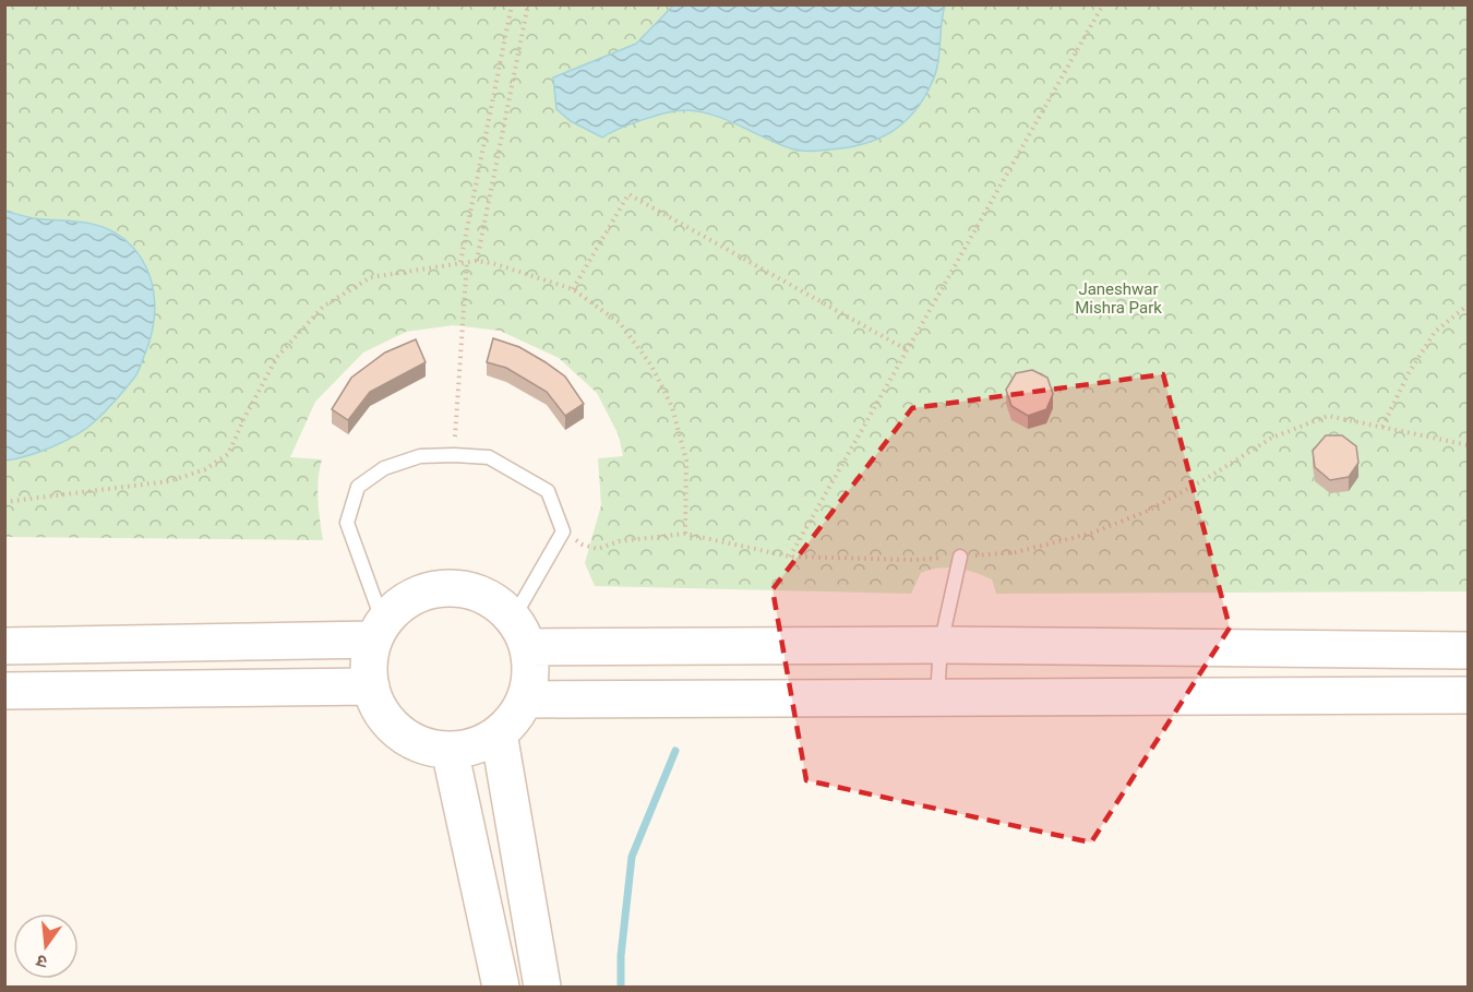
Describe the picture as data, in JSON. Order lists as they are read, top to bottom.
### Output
{
  "parks": ["Janeshwar Mishra Park"],
  "north": "bottom"
}
